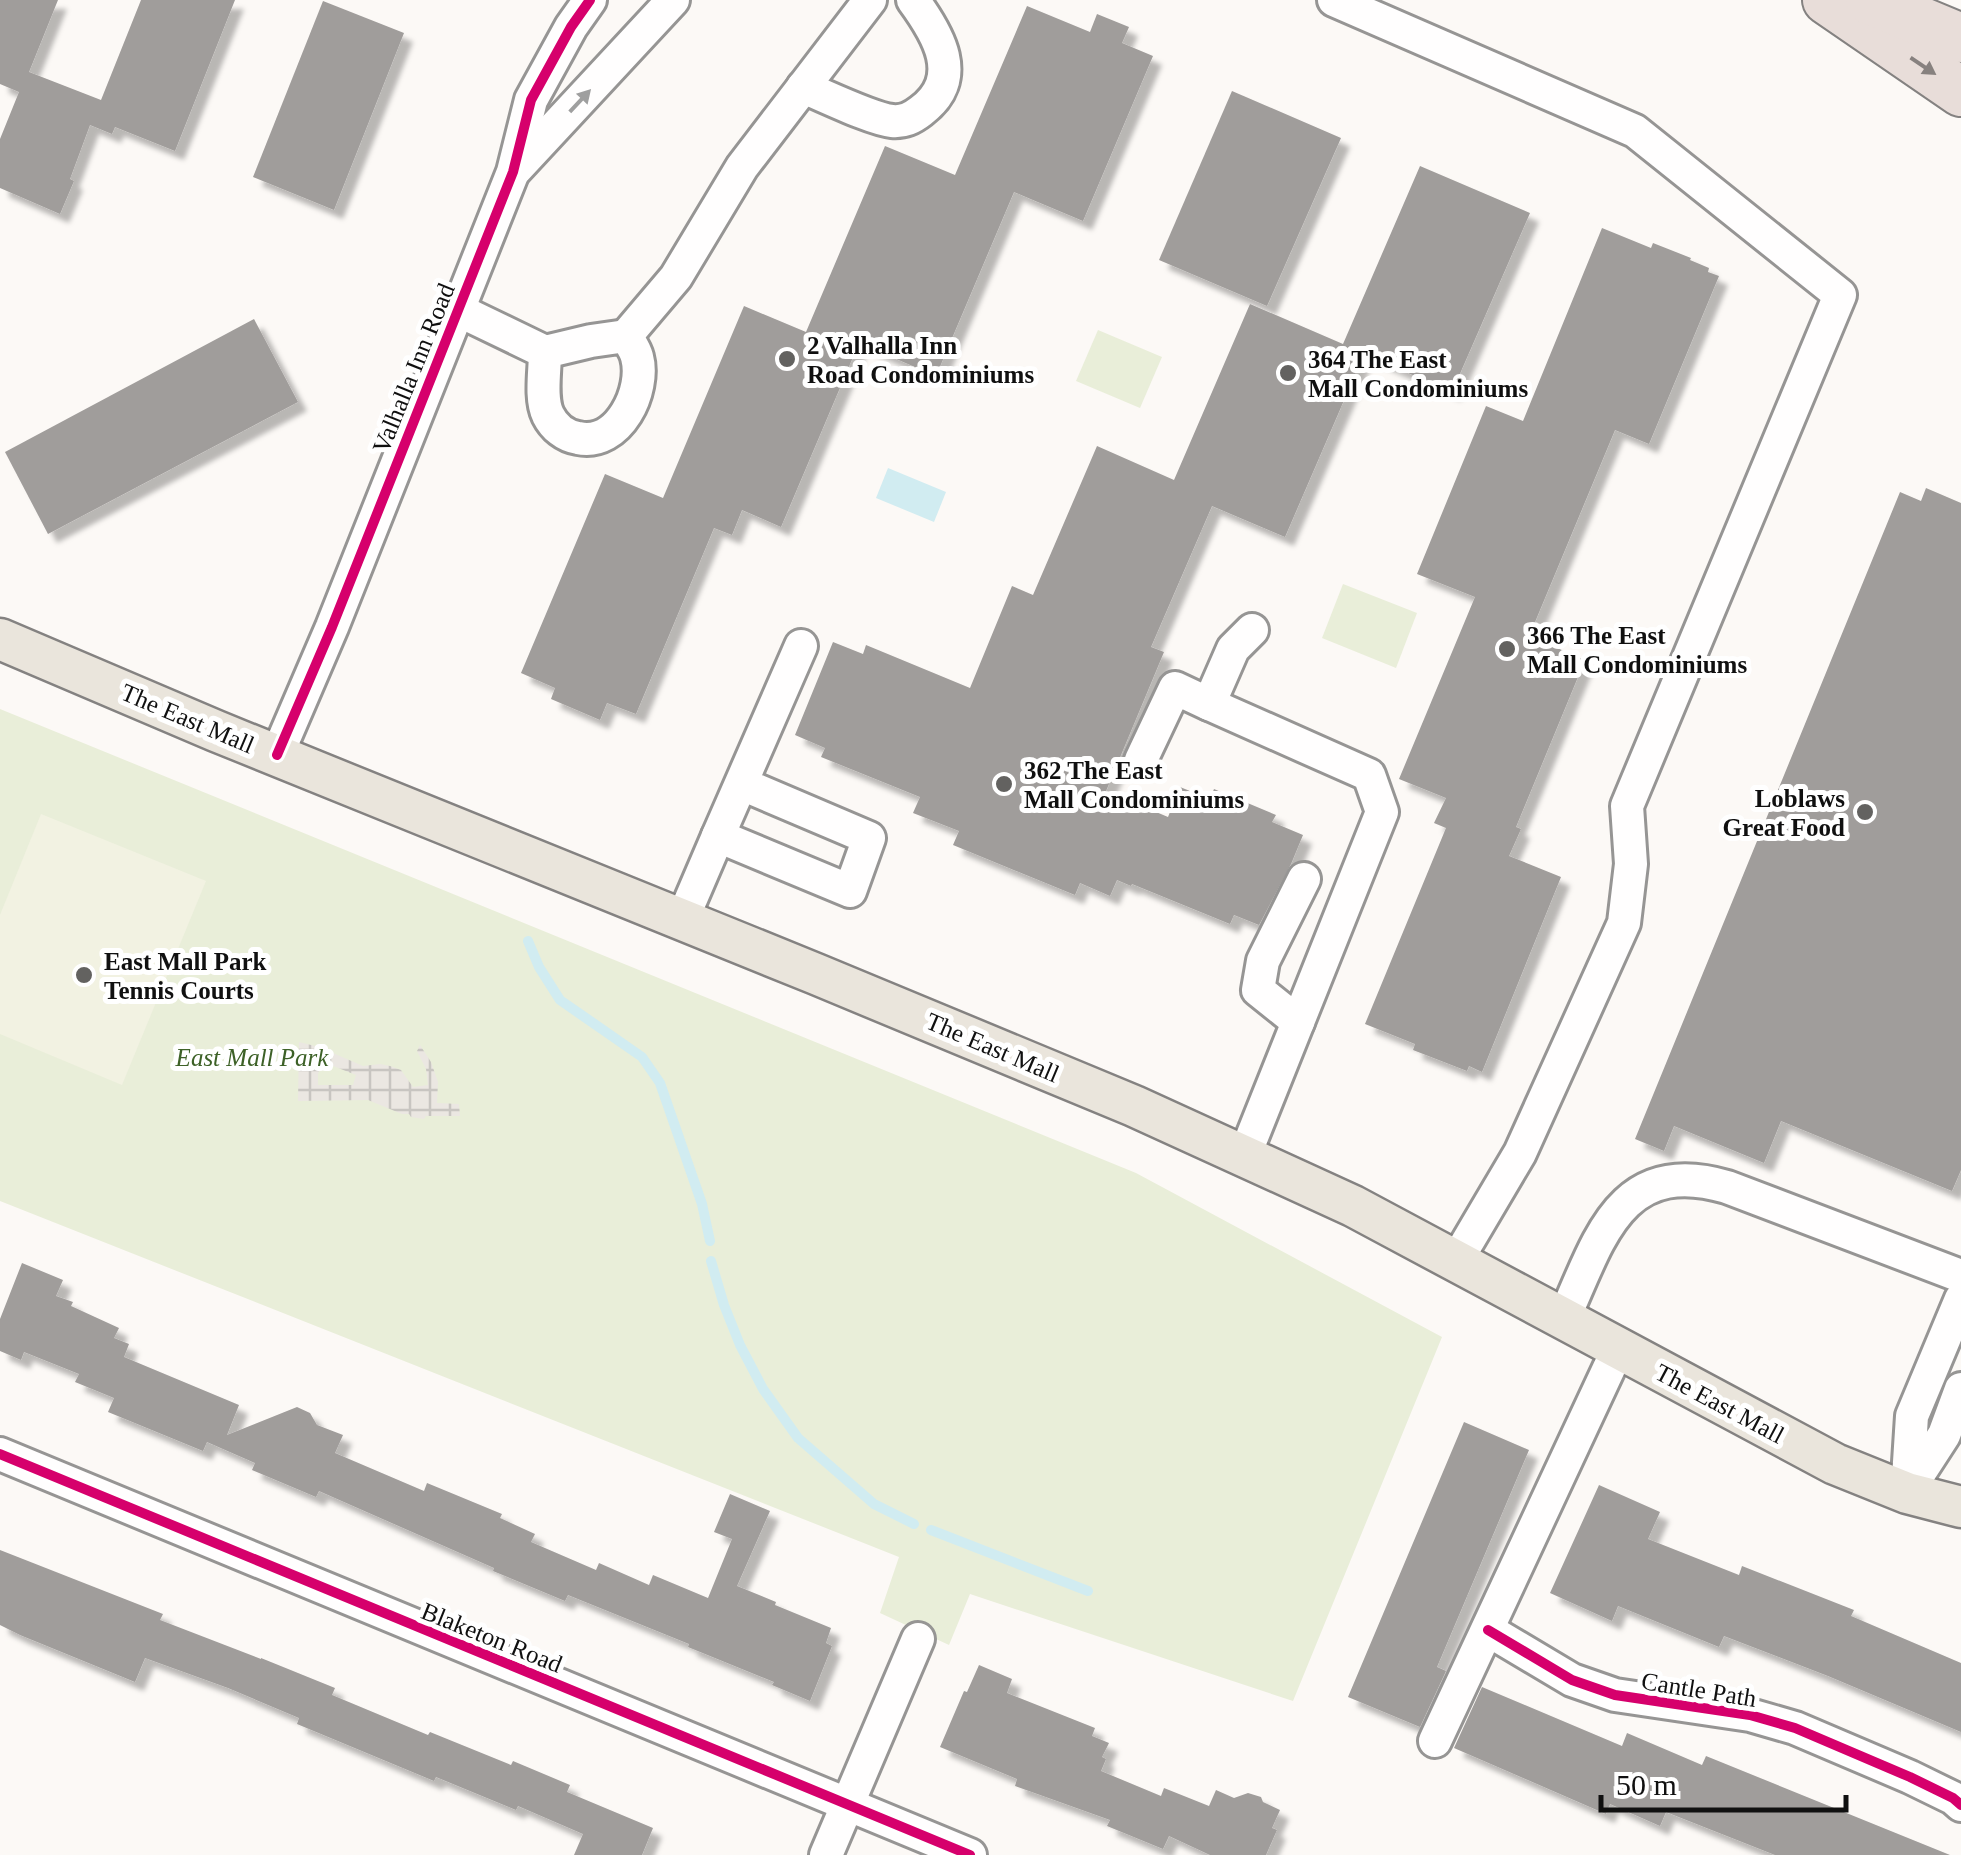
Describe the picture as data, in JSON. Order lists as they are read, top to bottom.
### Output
{
  "streets": {
    "main road": ["The East Mall"],
    "street": ["Valhalla Inn Road", "Blaketon Road", "Cantle Path"]
  },
  "crossings": [
    ["Valhalla Inn Road", "The East Mall"]
  ],
  "parks": ["East Mall Park"],
  "places": [
    "2 Valhalla Inn Road Condominiums",
    "364 The East Mall Condominiums",
    "366 The East Mall Condominiums",
    "362 The East Mall Condominiums",
    "Loblaws Great Food",
    "East Mall Park Tennis Courts"
  ],
  "scale_bar": "50 m"
}
